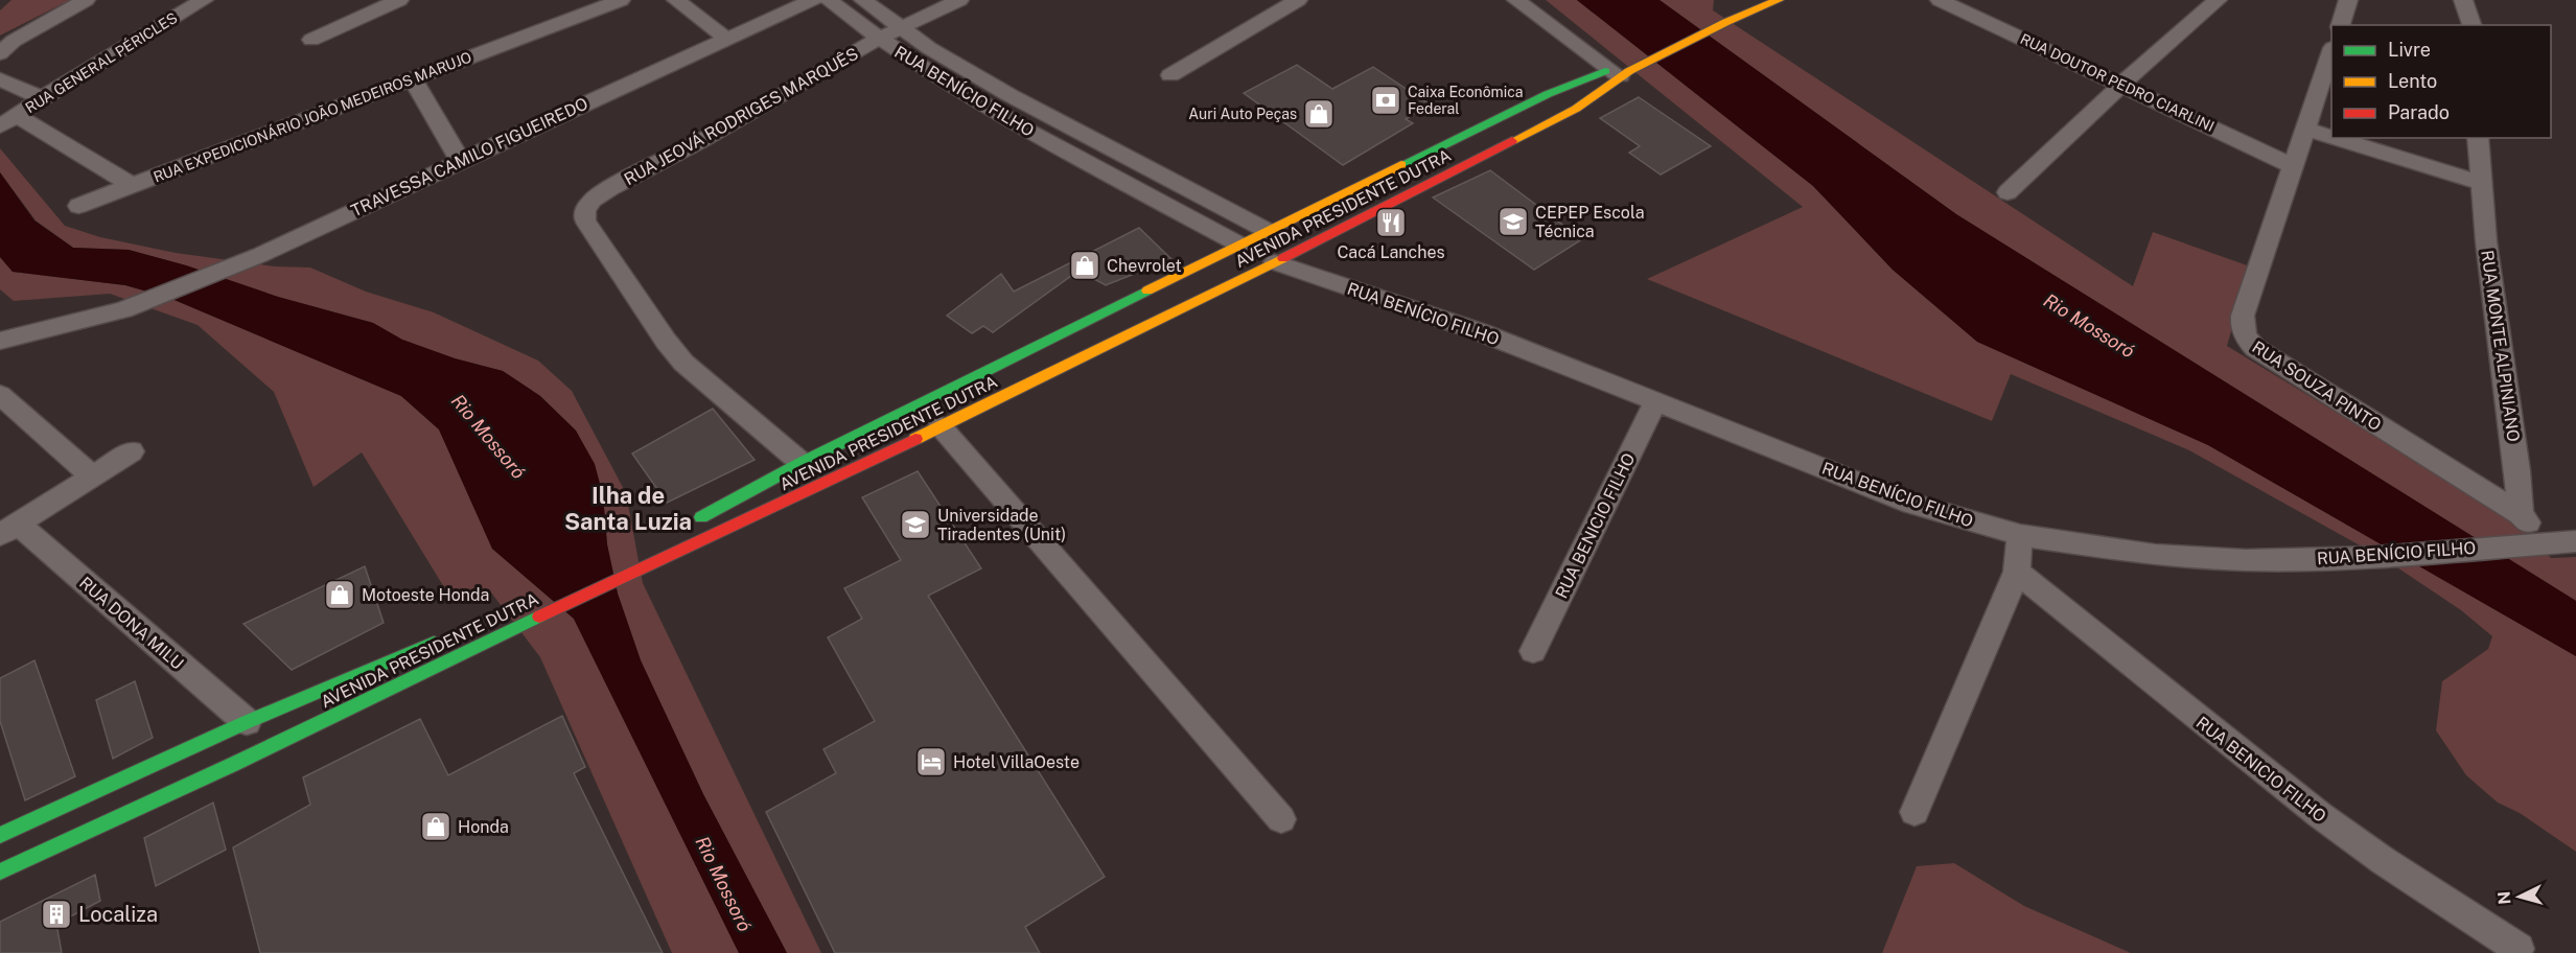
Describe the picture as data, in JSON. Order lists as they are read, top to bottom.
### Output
{
  "streets": {
    "main road": ["AVENIDA PRESIDENTE DUTRA"],
    "street": [
      "RUA GENERAL PÉRICLES",
      "RUA DOUTOR PEDRO CIARLINI",
      "RUA BENÍCIO FILHO",
      "RUA JEOVÁ RODRIGES MARQUÊS",
      "RUA EXPEDICIONÁRIO JOÃO MEDEIROS MARUJO",
      "TRAVESSA CAMILO FIGUEIREDO",
      "RUA MONTE ALPINIANO",
      "RUA SOUZA PINTO",
      "RUA BENICIO FILHO",
      "RUA DONA MILU"
    ]
  },
  "crossings": [
    ["RUA GENERAL PÉRICLES", "RUA EXPEDICIONÁRIO JOÃO MEDEIROS MARUJO"],
    ["RUA DOUTOR PEDRO CIARLINI", "RUA SOUZA PINTO"],
    ["RUA BENÍCIO FILHO", "RUA JEOVÁ RODRIGES MARQUÊS"],
    ["RUA BENÍCIO FILHO", "AVENIDA PRESIDENTE DUTRA"],
    ["RUA BENÍCIO FILHO", "RUA BENICIO FILHO"],
    ["RUA JEOVÁ RODRIGES MARQUÊS", "AVENIDA PRESIDENTE DUTRA"],
    ["AVENIDA PRESIDENTE DUTRA", "RUA DONA MILU"],
    ["RUA MONTE ALPINIANO", "RUA SOUZA PINTO"]
  ],
  "districts": ["Ilha de Santa Luzia"],
  "water": ["Rio Mossoró"],
  "places": {
    "bank": ["Caixa Econômica Federal"],
    "shop": [
      "Auri Auto Peças",
      "Chevrolet",
      "Motoeste Honda",
      "Honda"
    ],
    "school or university": ["CEPEP Escola Técnica", "Universidade Tiradentes (Unit)"],
    "restaurant": ["Cacá Lanches"],
    "hotel": ["Hotel VillaOeste"],
    "building": ["Localiza"]
  },
  "legend": ["Livre", "Lento", "Parado"],
  "north": "left"
}
